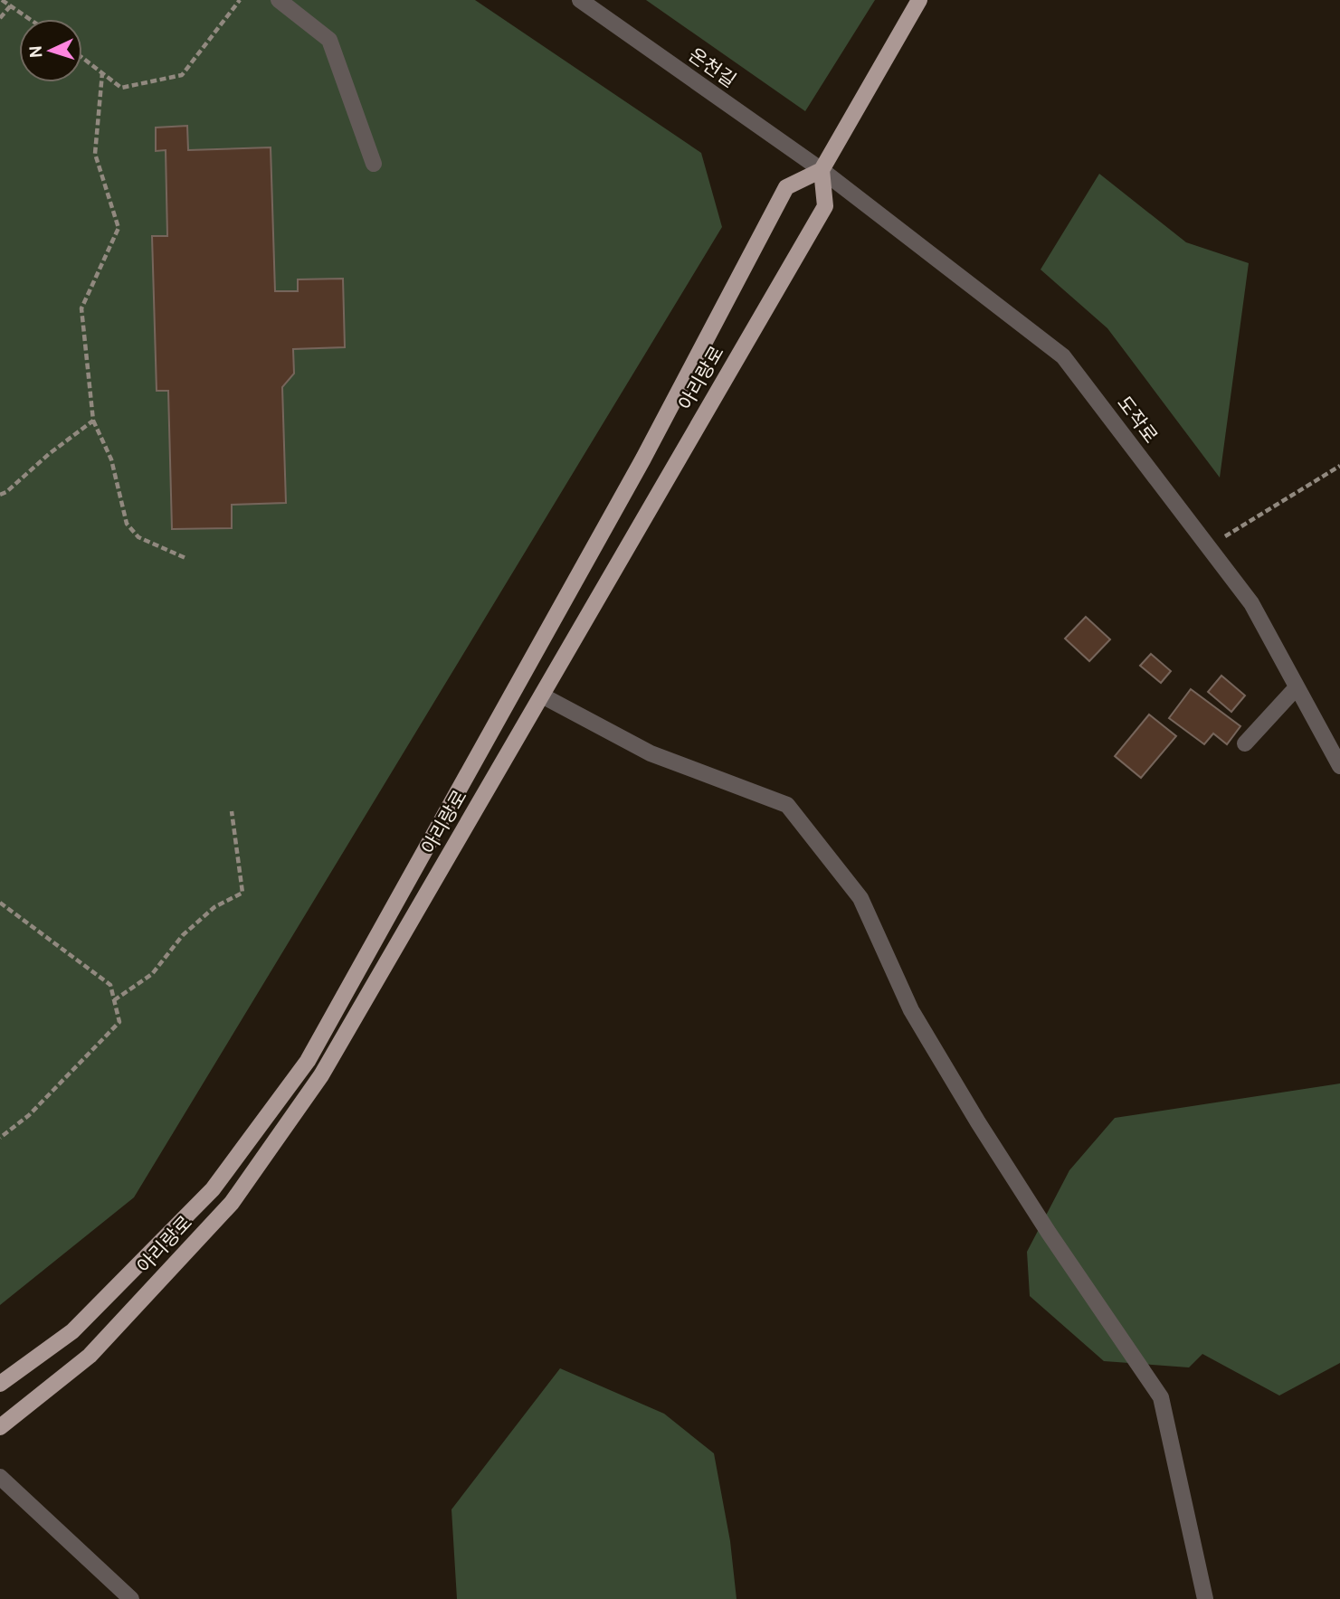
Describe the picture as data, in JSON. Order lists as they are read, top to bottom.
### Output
{
  "streets": {
    "main road": ["아리랑로"],
    "street": ["온천길", "도작로"]
  },
  "crossings": [
    ["온천길", "아리랑로"],
    ["온천길", "도작로"],
    ["아리랑로", "도작로"]
  ],
  "north": "left"
}
